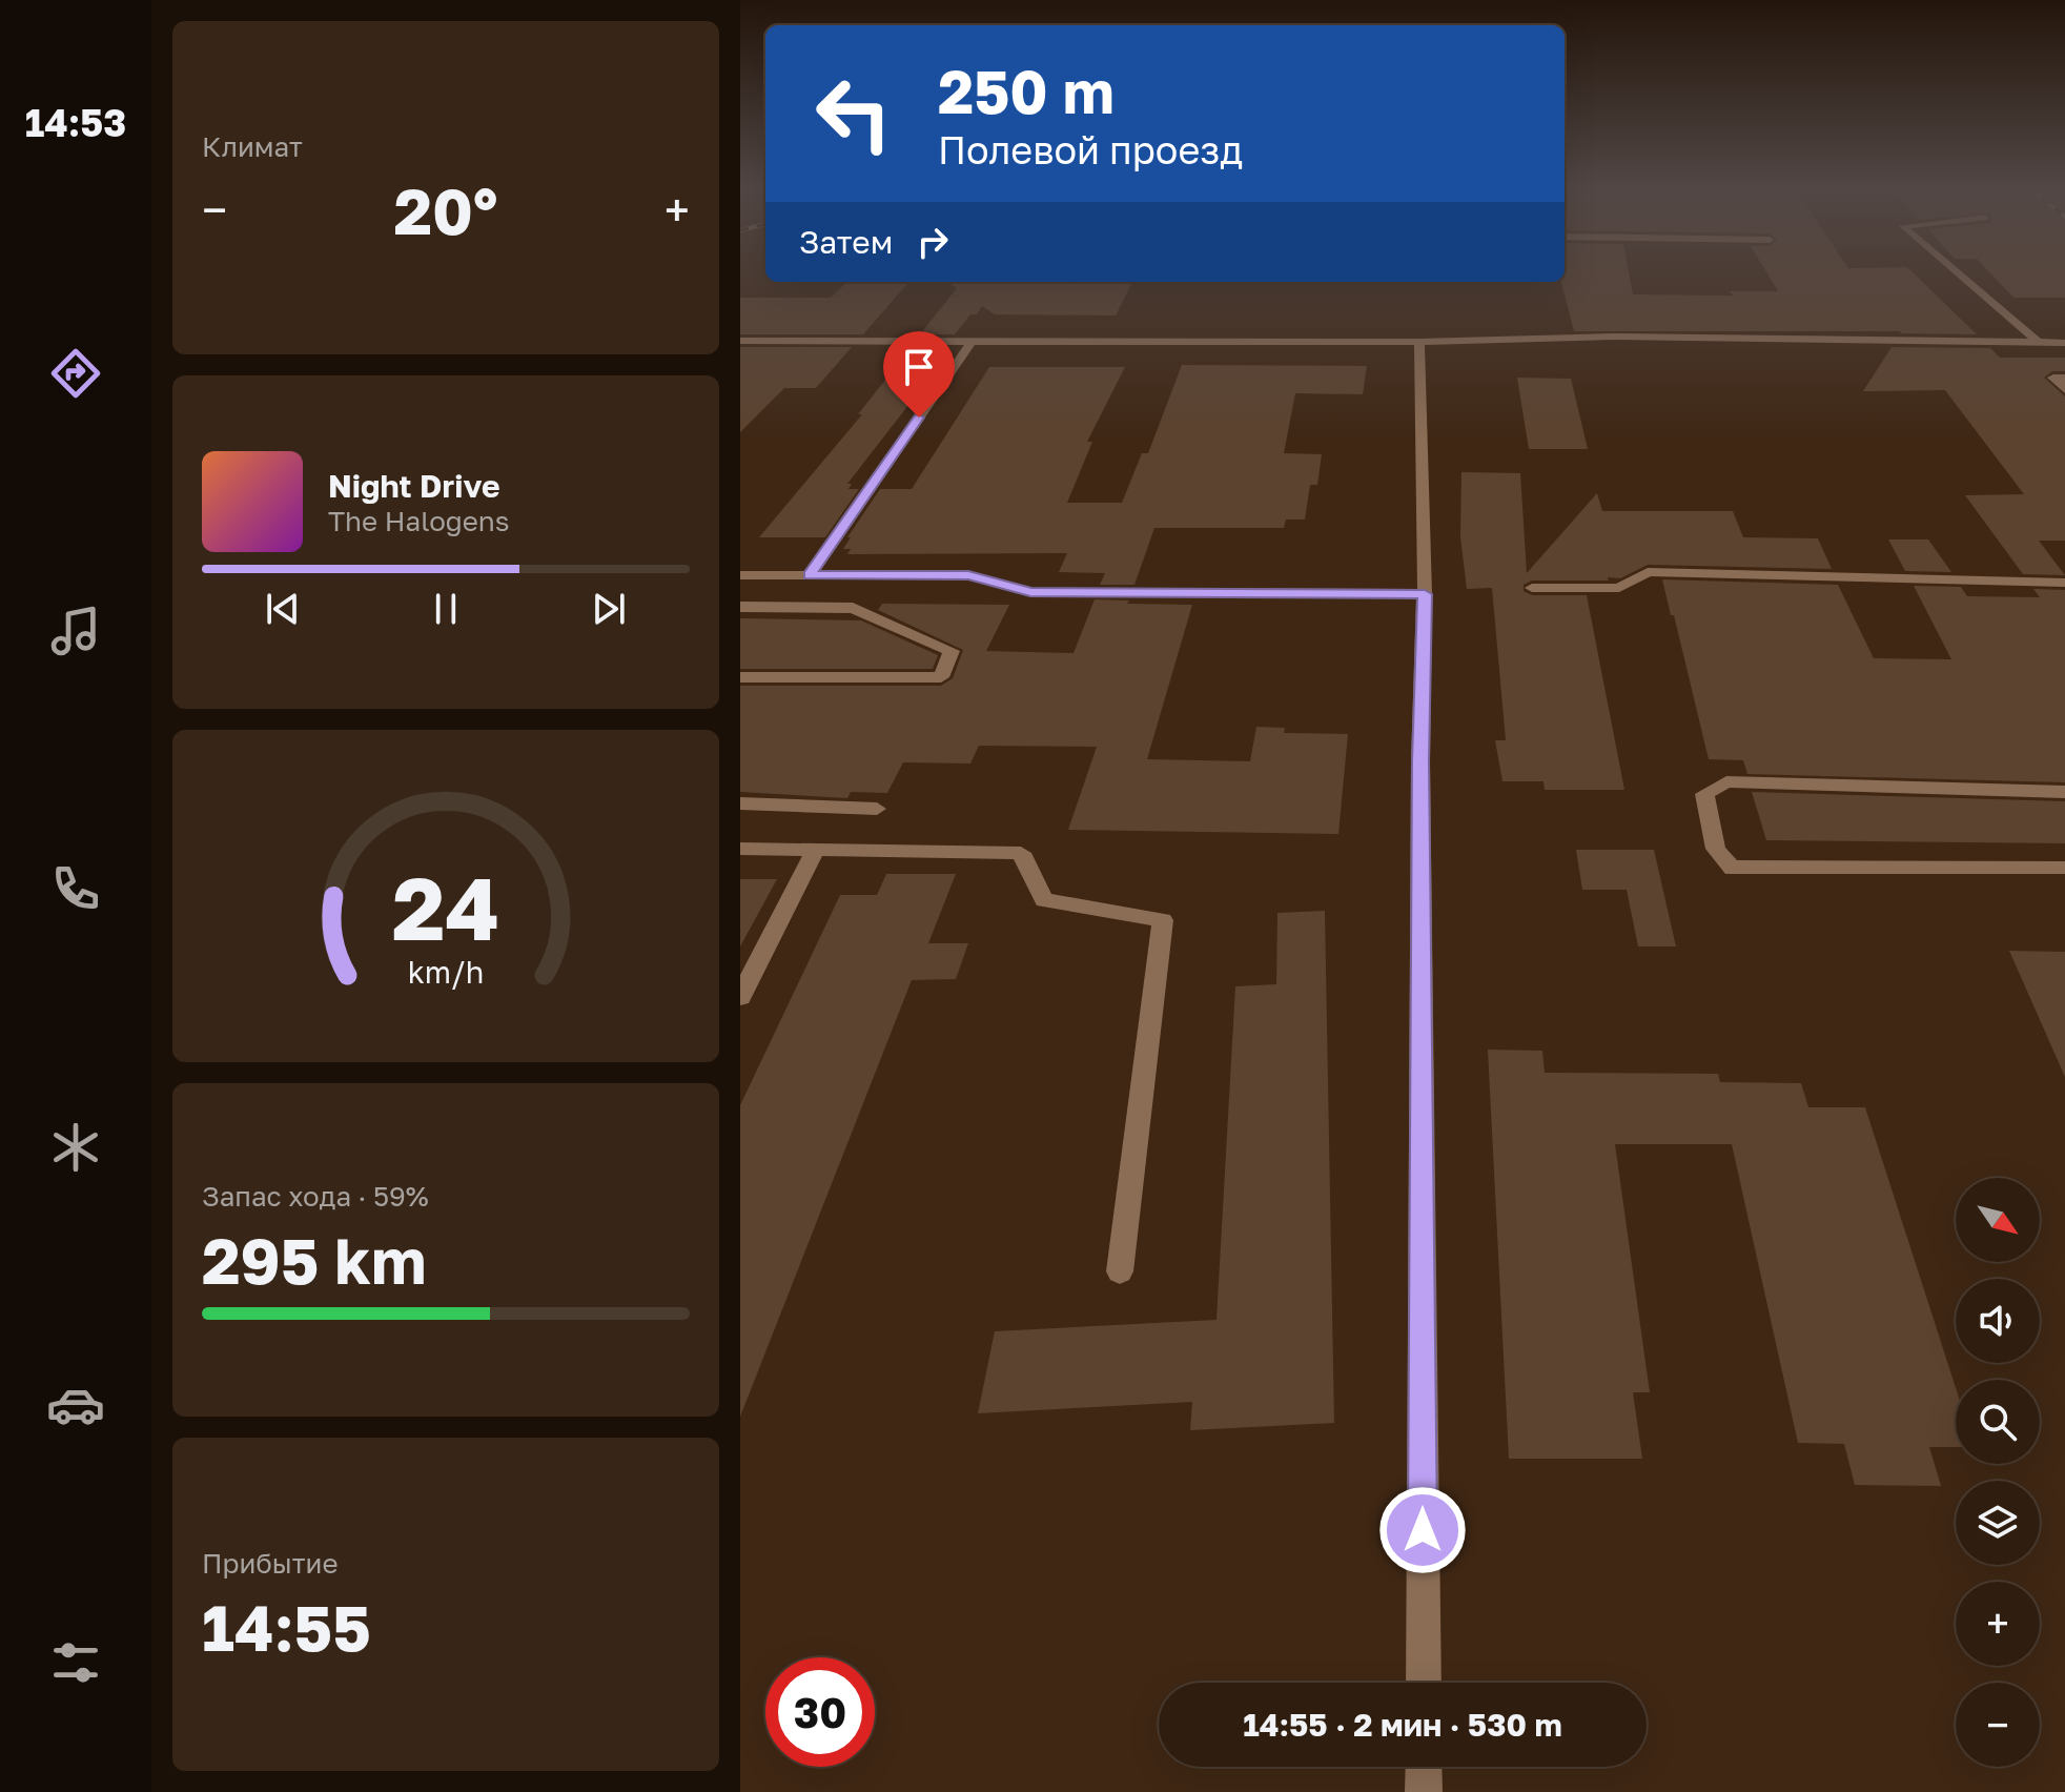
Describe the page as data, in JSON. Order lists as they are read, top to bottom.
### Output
{
  "north": "bottom right",
  "page": {
    "tabs": "14:53",
    "tile": [
      "Климат",
      ["Запас хода · 59%", "295 km"],
      ["Прибытие", "14:55"]
    ],
    "turn": ["250 m", "Полевой проезд"],
    "heat": ["−", "20°", "+"],
    "then": "Затем",
    "song": ["Night Drive", "The Halogens"],
    "map_buttons": ["+", "−"],
    "limit": "30",
    "trip": "14:55 · 2 мин · 530 m",
    "gauge": ["24", "km/h"]
  }
}
